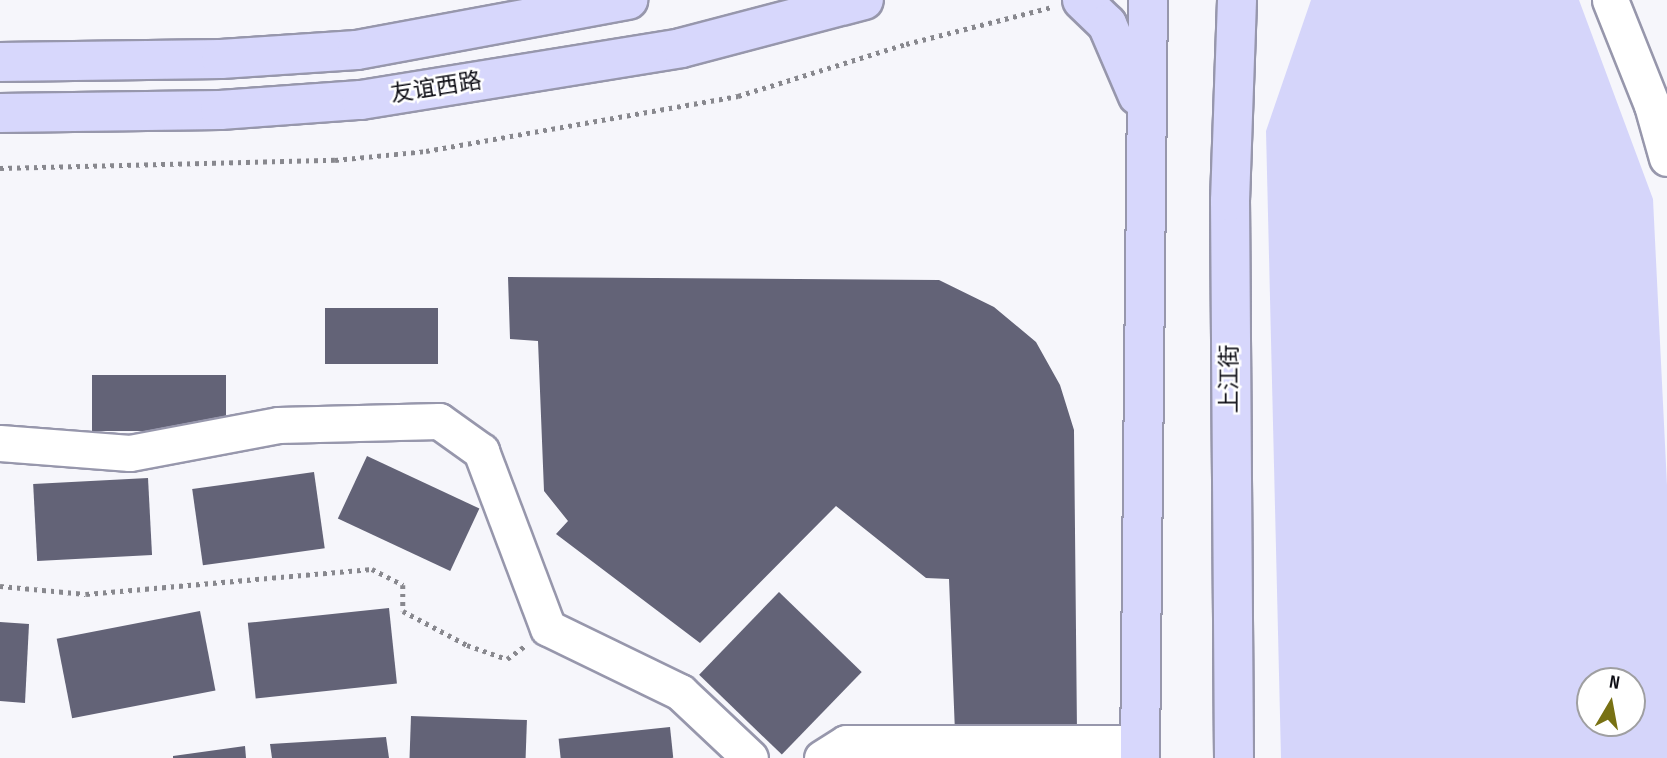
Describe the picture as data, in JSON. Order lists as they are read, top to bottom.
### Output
{
  "streets": {
    "main road": ["友谊西路", "上江街"]
  },
  "north": "top"
}
